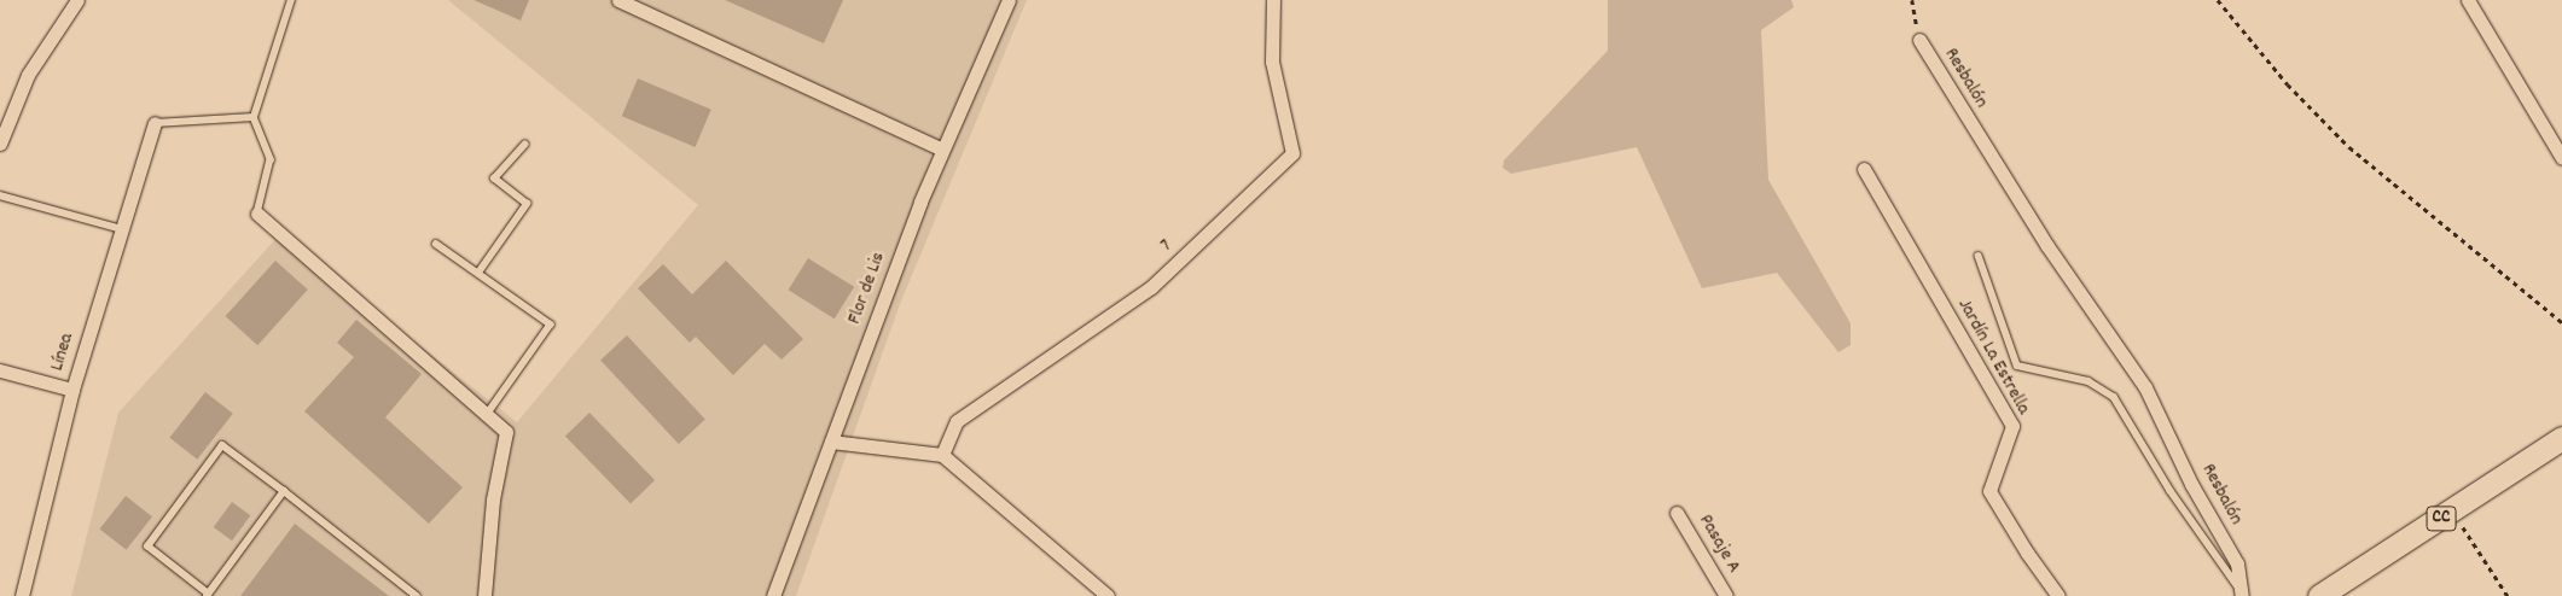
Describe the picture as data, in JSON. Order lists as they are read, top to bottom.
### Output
{
  "streets": {
    "main road": ["CC"],
    "street": [
      "Resbalón",
      "7",
      "Flor de Lis",
      "Línea",
      "Jardín La Estrella",
      "Pasaje A"
    ]
  }
}
